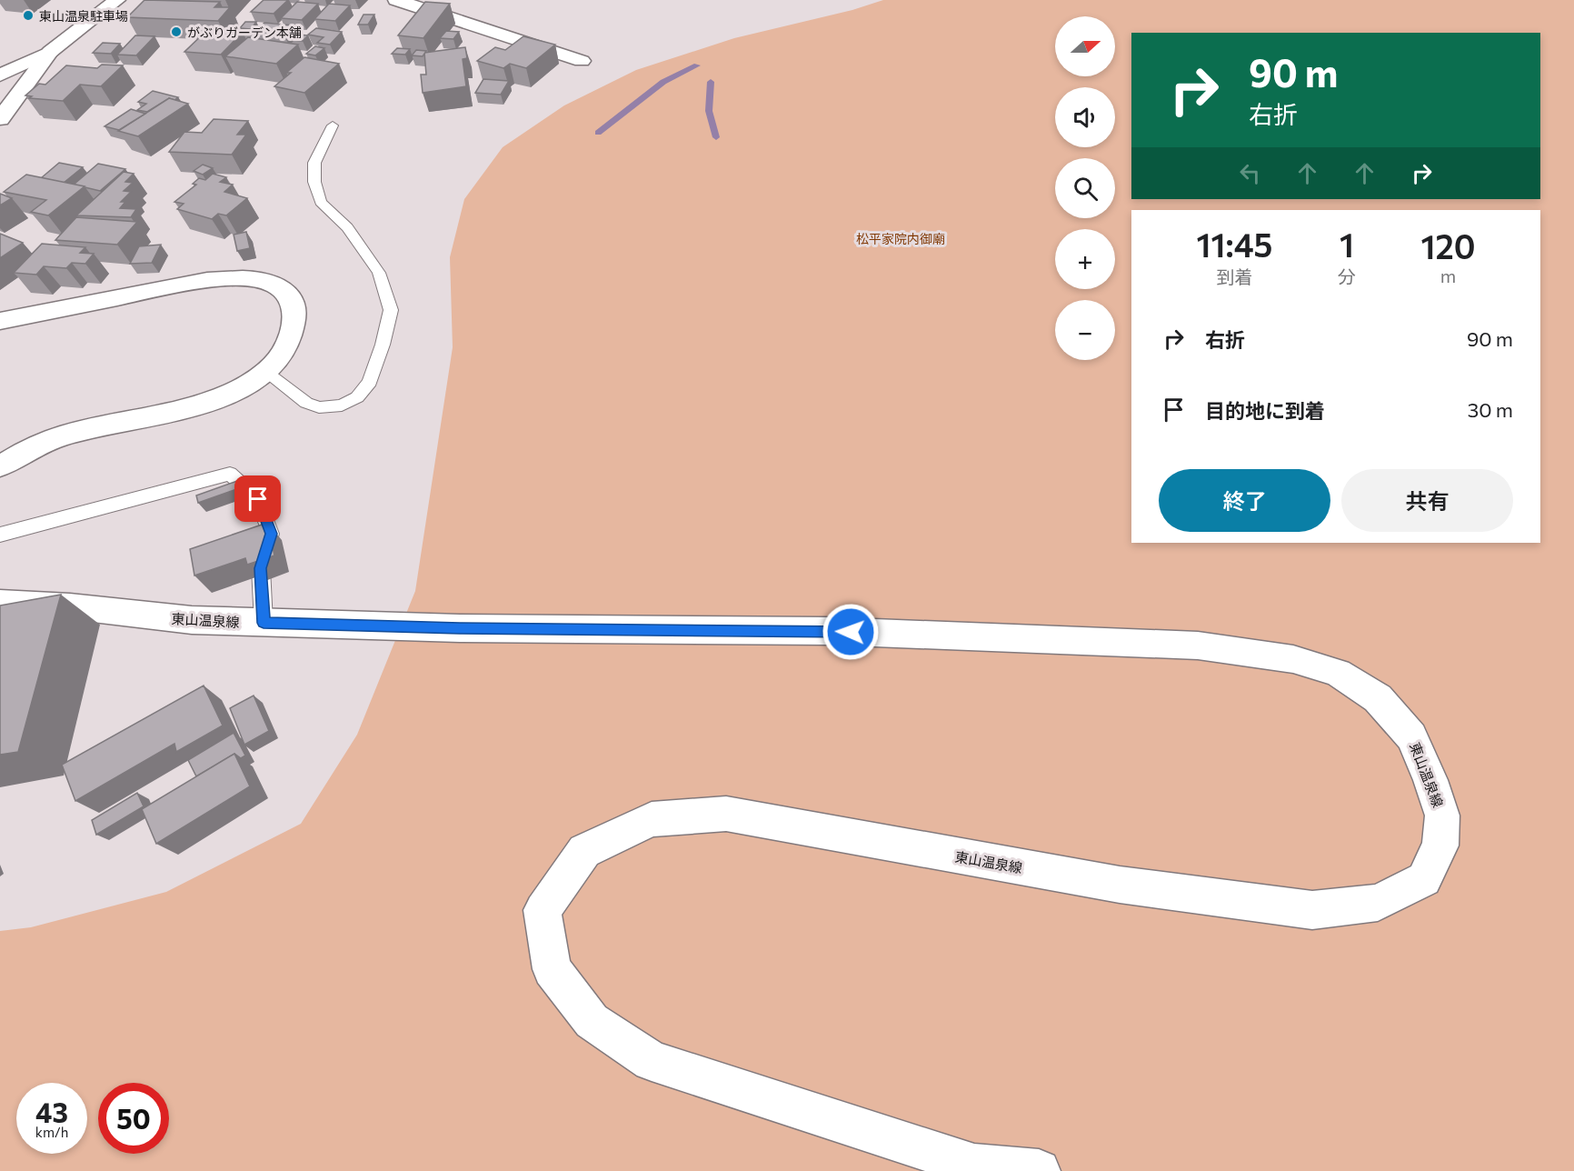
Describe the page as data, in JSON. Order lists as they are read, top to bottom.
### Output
{
  "streets": {
    "main road": ["東山温泉線"]
  },
  "parks": ["松平家院内御廟"],
  "places": ["東山温泉駐車場", "がぶりガーデン本舗"],
  "north": "right",
  "page": {
    "map_buttons": ["+", "−"],
    "turn": ["90 m", "右折"],
    "eta": [
      "11:45",
      "到着",
      "1",
      "分",
      "120",
      "m"
    ],
    "list": [
      {
        "name": "右折",
        "value": "90 m"
      },
      {
        "name": "目的地に到着",
        "value": "30 m"
      }
    ],
    "buttons": ["終了", "共有"],
    "speed": "43 km/h",
    "limit": "50"
  }
}
